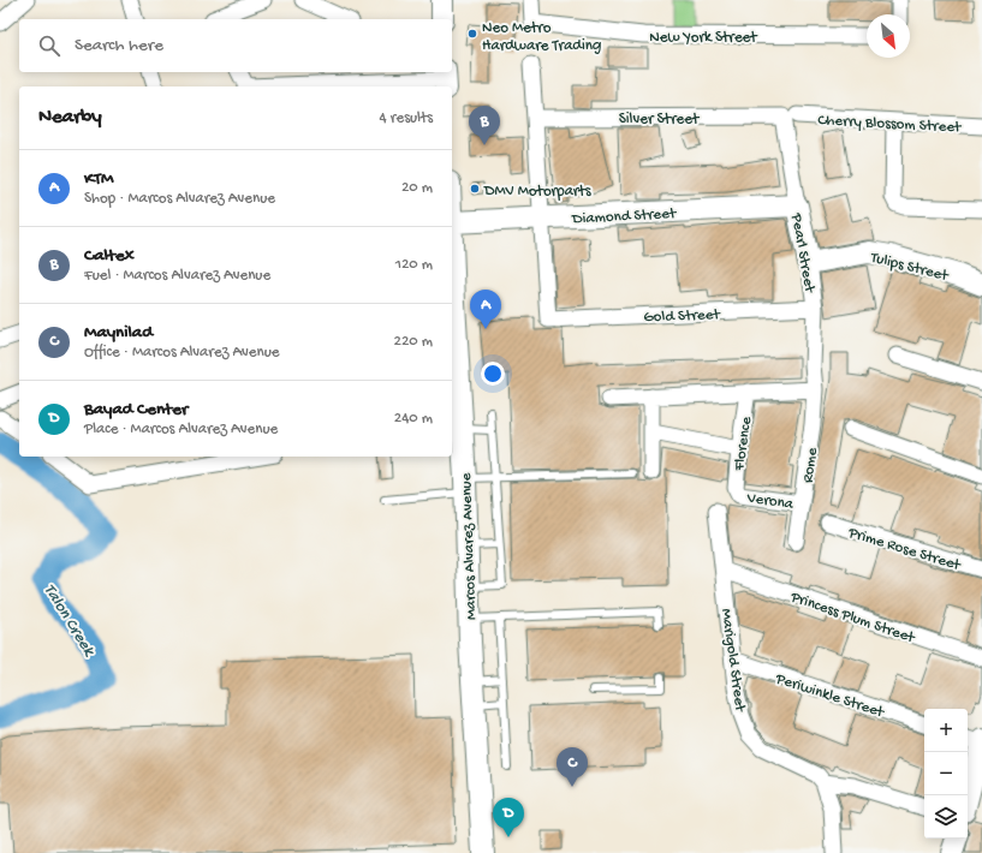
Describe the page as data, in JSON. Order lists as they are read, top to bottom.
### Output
{
  "streets": {
    "main road": [
      "Diamond Street",
      "Pearl Street",
      "Tulips Street",
      "Marcos Alvarez Avenue"
    ],
    "street": [
      "New York Street",
      "Silver Street",
      "Cherry Blossom Street",
      "Gold Street",
      "Florence",
      "Rome",
      "Verona",
      "Prime Rose Street",
      "Princess Plum Street",
      "Marigold Street",
      "Periwinkle Street"
    ]
  },
  "crossings": [
    ["Silver Street", "Cherry Blossom Street"],
    ["Silver Street", "Pearl Street"],
    ["Cherry Blossom Street", "Pearl Street"],
    ["Diamond Street", "Pearl Street"],
    ["Diamond Street", "Gold Street"],
    ["Pearl Street", "Tulips Street"],
    ["Pearl Street", "Gold Street"],
    ["Pearl Street", "Rome"],
    ["Florence", "Verona"],
    ["Rome", "Verona"],
    ["Princess Plum Street", "Marigold Street"],
    ["Marigold Street", "Periwinkle Street"]
  ],
  "water": ["Talon Creek"],
  "places": ["Neo Metro Hardware Trading", "DMV Motorparts"],
  "north": "bottom right",
  "page": {
    "search": "Search here",
    "heading": ["Nearby", "4 results"],
    "pins": [
      "B",
      "A",
      "C",
      "D"
    ],
    "list": [
      {
        "mark": "A",
        "name": "KTM",
        "note": "Shop · Marcos Alvarez Avenue",
        "value": "20 m"
      },
      {
        "mark": "B",
        "name": "Caltex",
        "note": "Fuel · Marcos Alvarez Avenue",
        "value": "120 m"
      },
      {
        "mark": "C",
        "name": "Maynilad",
        "note": "Office · Marcos Alvarez Avenue",
        "value": "220 m"
      },
      {
        "mark": "D",
        "name": "Bayad Center",
        "note": "Place · Marcos Alvarez Avenue",
        "value": "240 m"
      }
    ],
    "map_buttons": ["+", "−"]
  }
}
